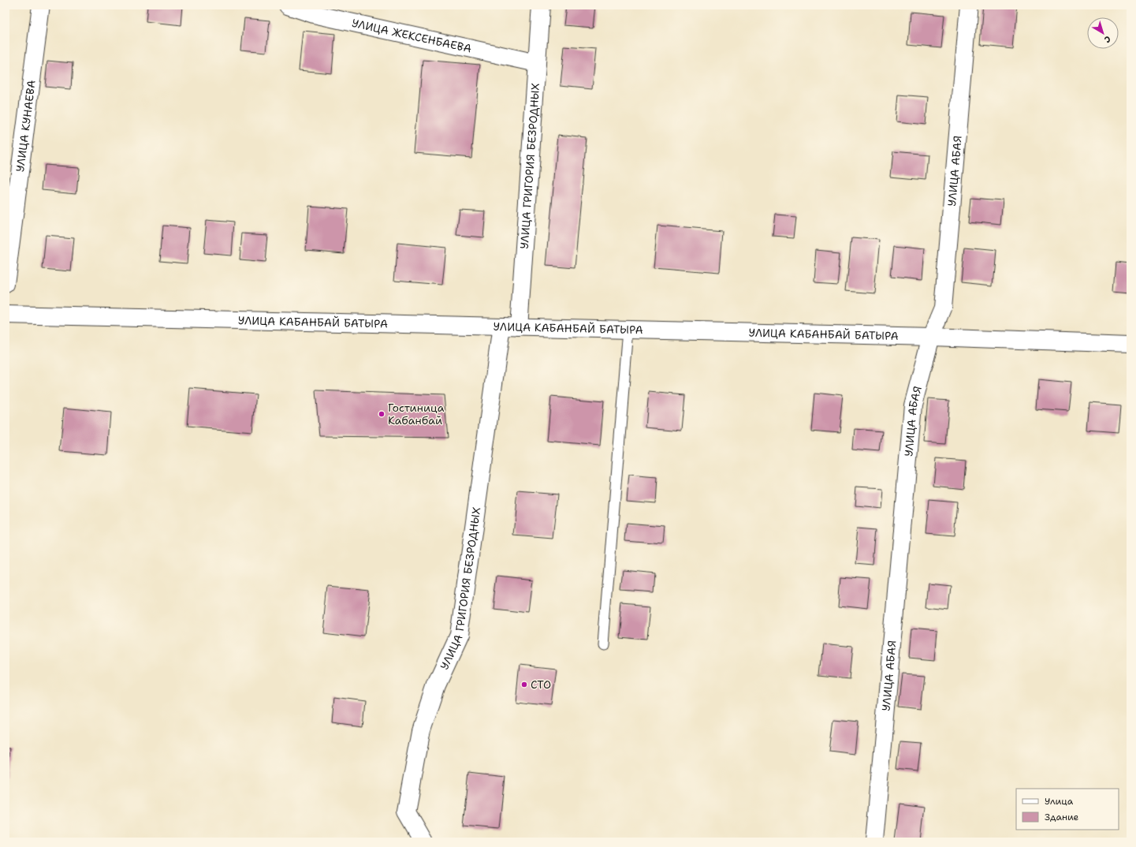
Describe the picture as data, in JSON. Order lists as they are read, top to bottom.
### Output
{
  "streets": {
    "street": [
      "УЛИЦА ЖЕКСЕНБАЕВА",
      "УЛИЦА КУНАЕВА",
      "УЛИЦА ГРИГОРИЯ БЕЗРОДНЫХ",
      "УЛИЦА АБАЯ",
      "УЛИЦА КАБАНБАЙ БАТЫРА"
    ]
  },
  "crossings": [
    ["УЛИЦА ЖЕКСЕНБАЕВА", "УЛИЦА ГРИГОРИЯ БЕЗРОДНЫХ"],
    ["УЛИЦА ГРИГОРИЯ БЕЗРОДНЫХ", "УЛИЦА КАБАНБАЙ БАТЫРА"],
    ["УЛИЦА АБАЯ", "УЛИЦА КАБАНБАЙ БАТЫРА"]
  ],
  "places": ["Гостиница Кабанбай", "СТО"],
  "legend": ["Улица", "Здание"],
  "north": "bottom right"
}
